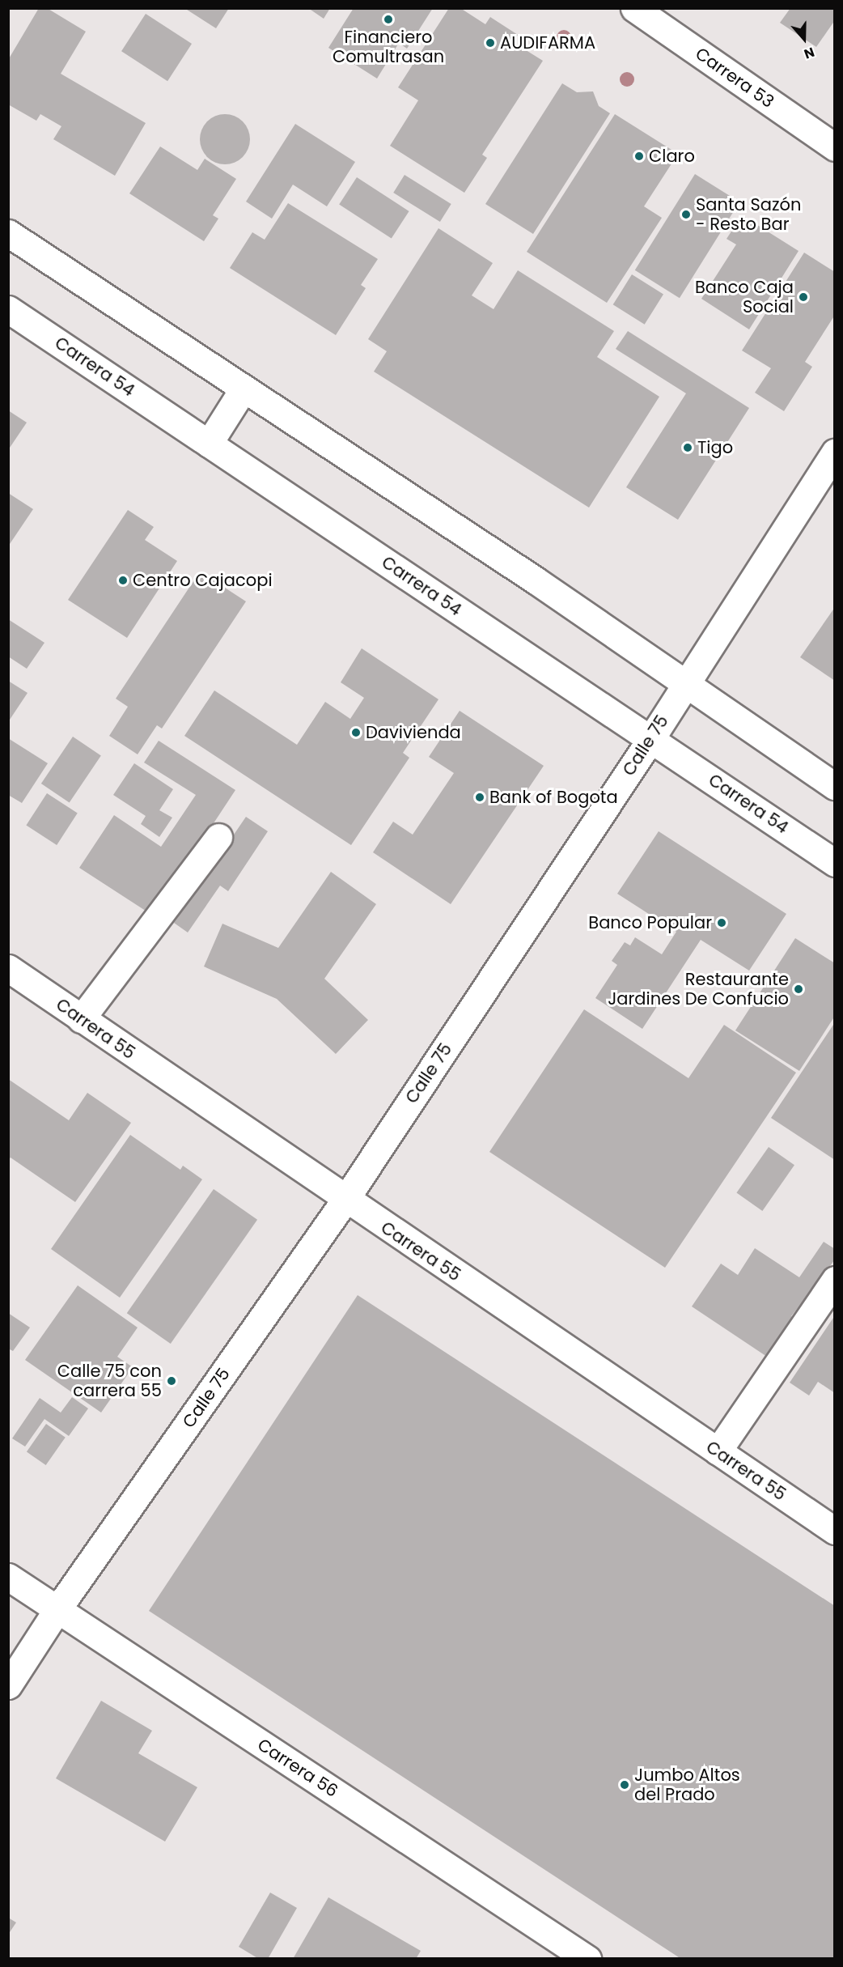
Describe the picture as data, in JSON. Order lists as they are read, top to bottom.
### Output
{
  "streets": {
    "street": [
      "Carrera 53",
      "Carrera 54",
      "Calle 75",
      "Carrera 55",
      "Carrera 56"
    ]
  },
  "crossings": [
    ["Carrera 54", "Calle 75"],
    ["Calle 75", "Carrera 55"],
    ["Calle 75", "Carrera 56"]
  ],
  "places": [
    "Financiero Comultrasan",
    "AUDIFARMA",
    "Claro",
    "Santa Sazón - Resto Bar",
    "Banco Caja Social",
    "Tigo",
    "Centro Cajacopi",
    "Davivienda",
    "Bank of Bogota",
    "Banco Popular",
    "Restaurante Jardines De Confucio",
    "Calle 75 con carrera 55",
    "Jumbo Altos del Prado"
  ],
  "north": "bottom"
}
